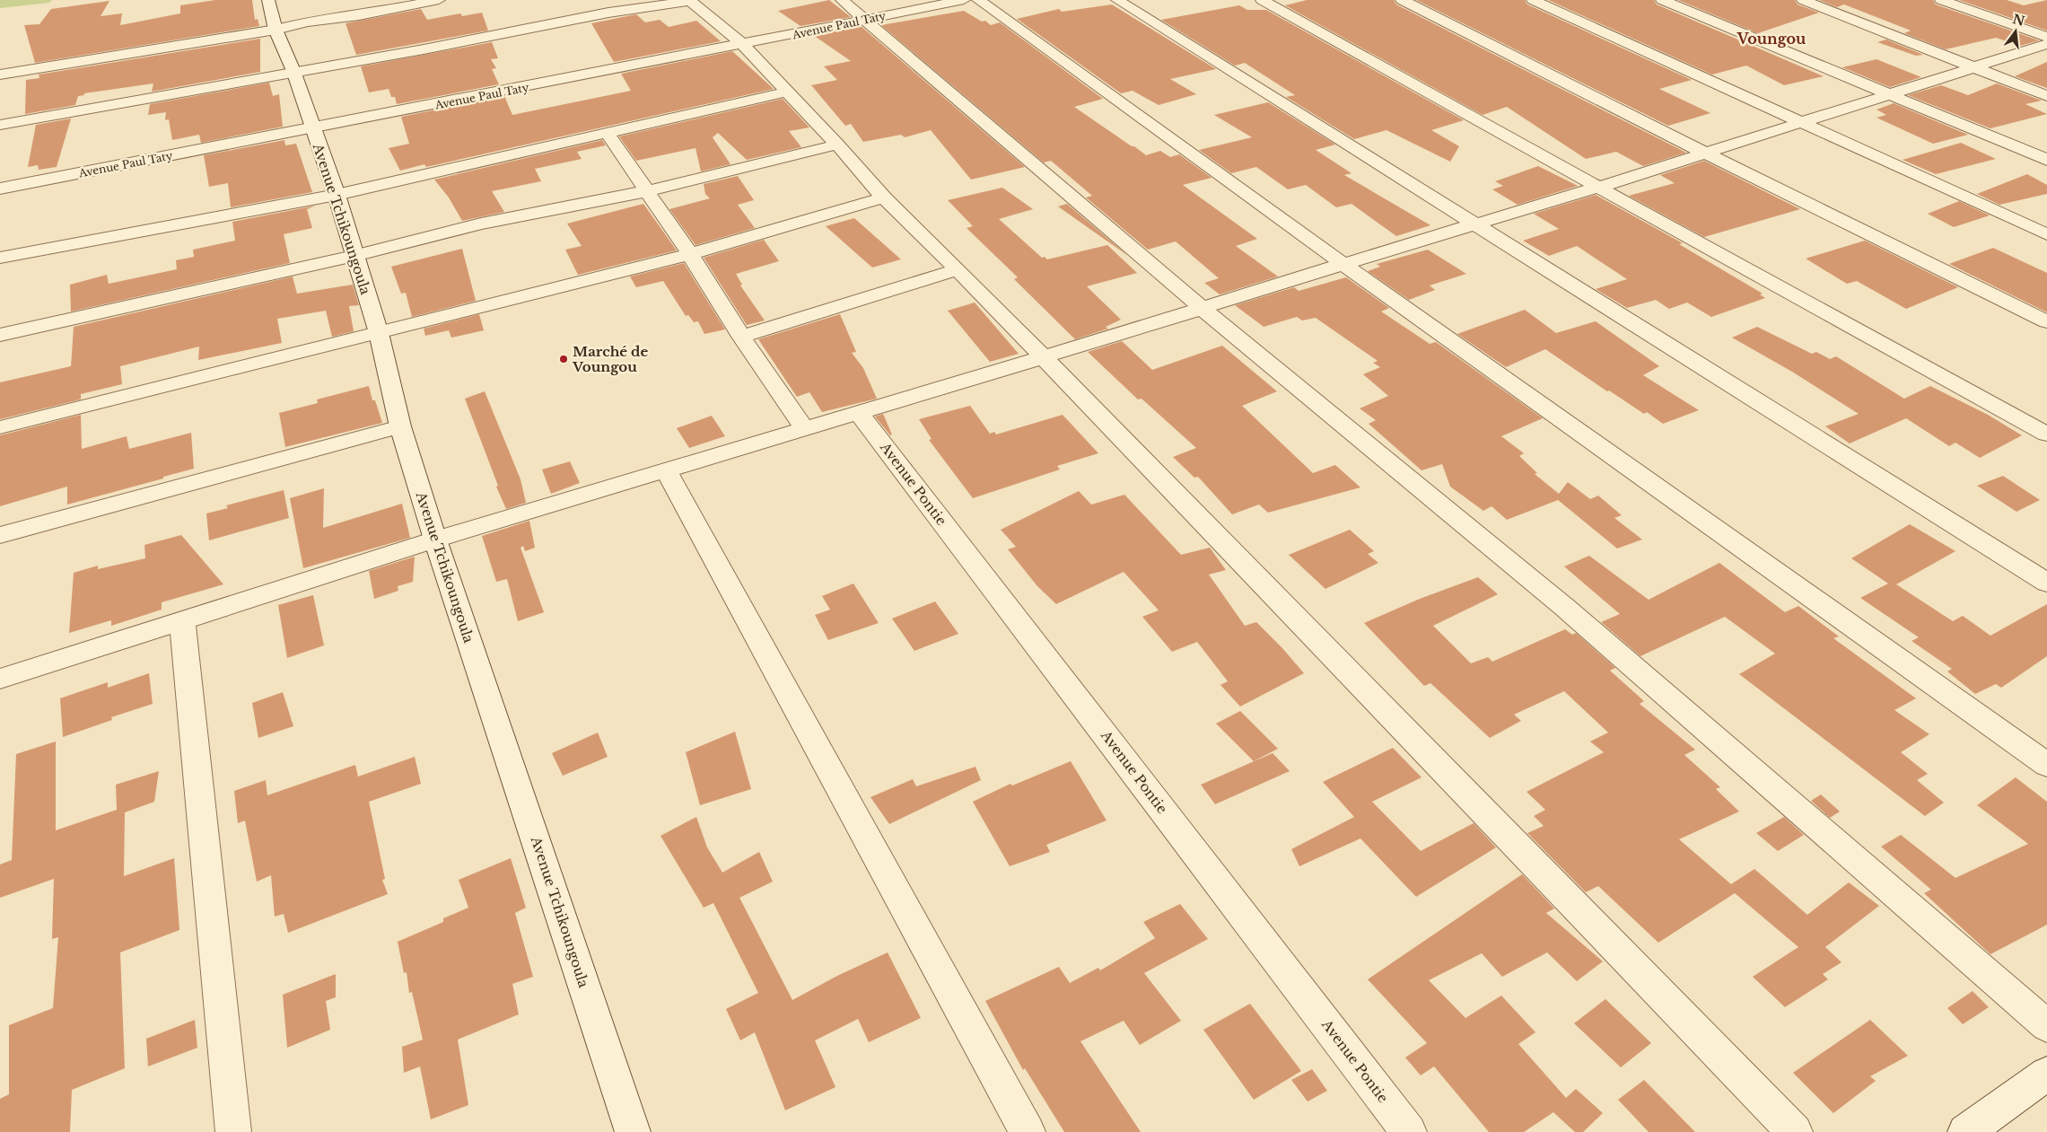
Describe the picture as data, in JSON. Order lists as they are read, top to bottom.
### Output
{
  "streets": {
    "street": ["Avenue Paul Taty", "Avenue Tchikoungoula", "Avenue Pontie"]
  },
  "crossings": [
    ["Avenue Paul Taty", "Avenue Tchikoungoula"]
  ],
  "districts": ["Voungou"],
  "places": ["Marché de Voungou"],
  "north": "top"
}
